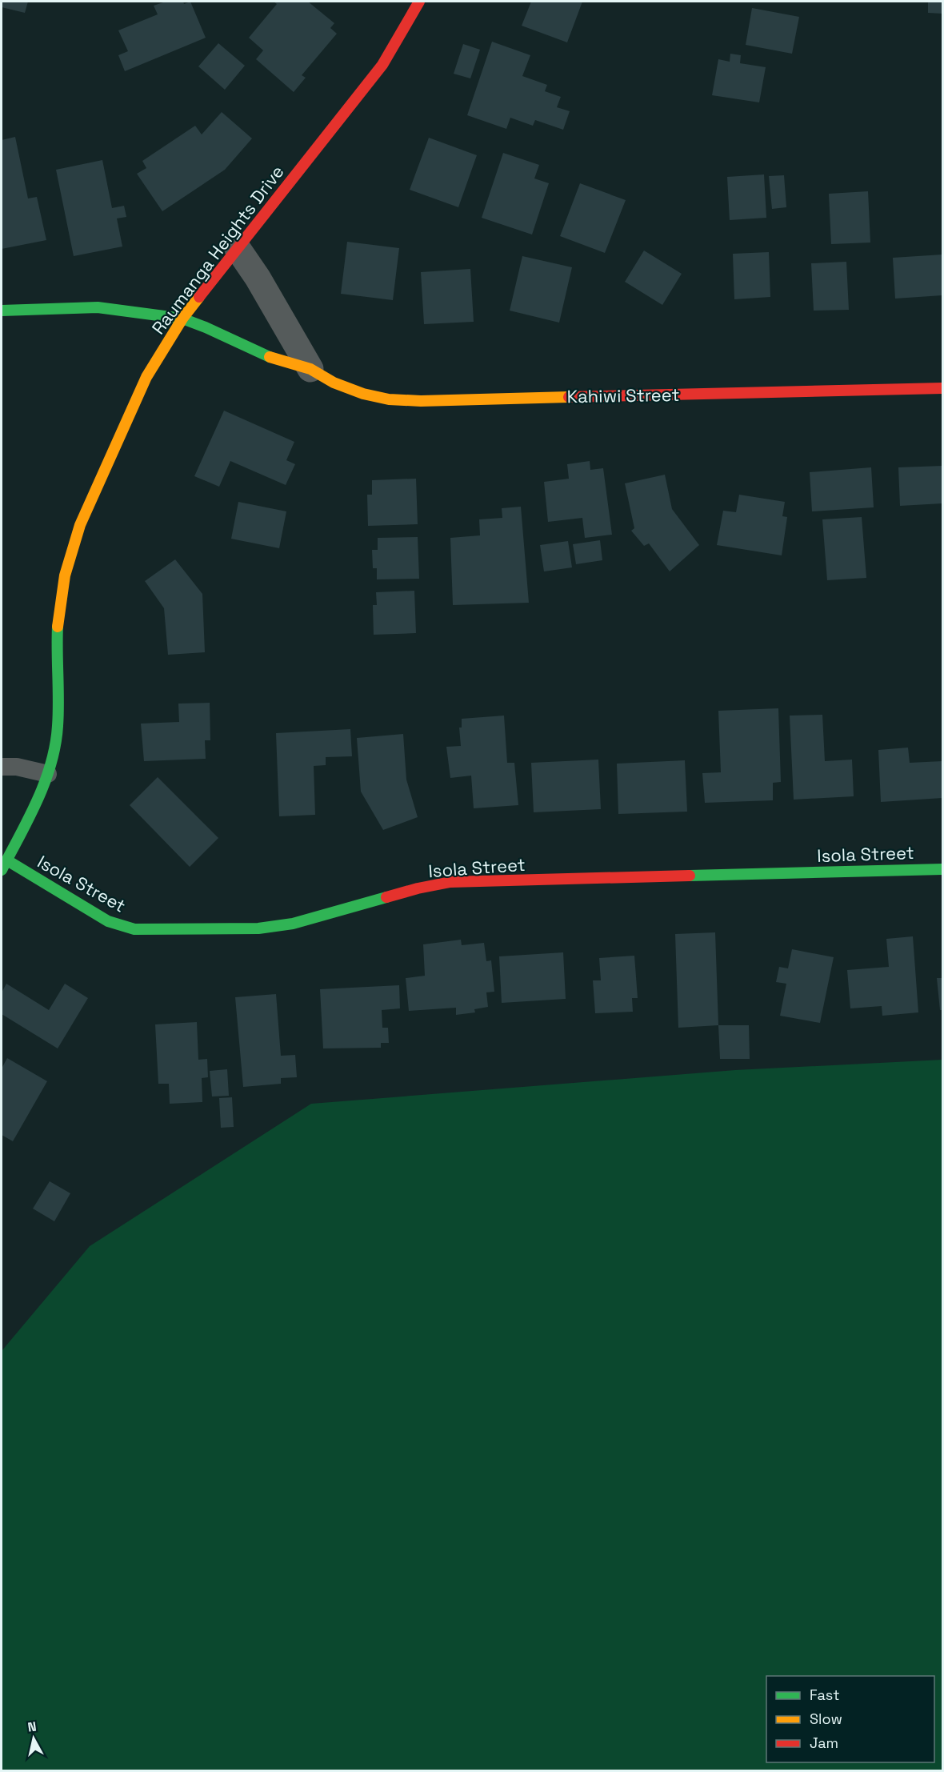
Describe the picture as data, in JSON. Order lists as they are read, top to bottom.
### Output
{
  "streets": {
    "street": ["Raumanga Heights Drive", "Kahiwi Street", "Isola Street"]
  },
  "crossings": [
    ["Raumanga Heights Drive", "Kahiwi Street"],
    ["Raumanga Heights Drive", "Isola Street"]
  ],
  "legend": ["Fast", "Slow", "Jam"],
  "north": "top"
}
